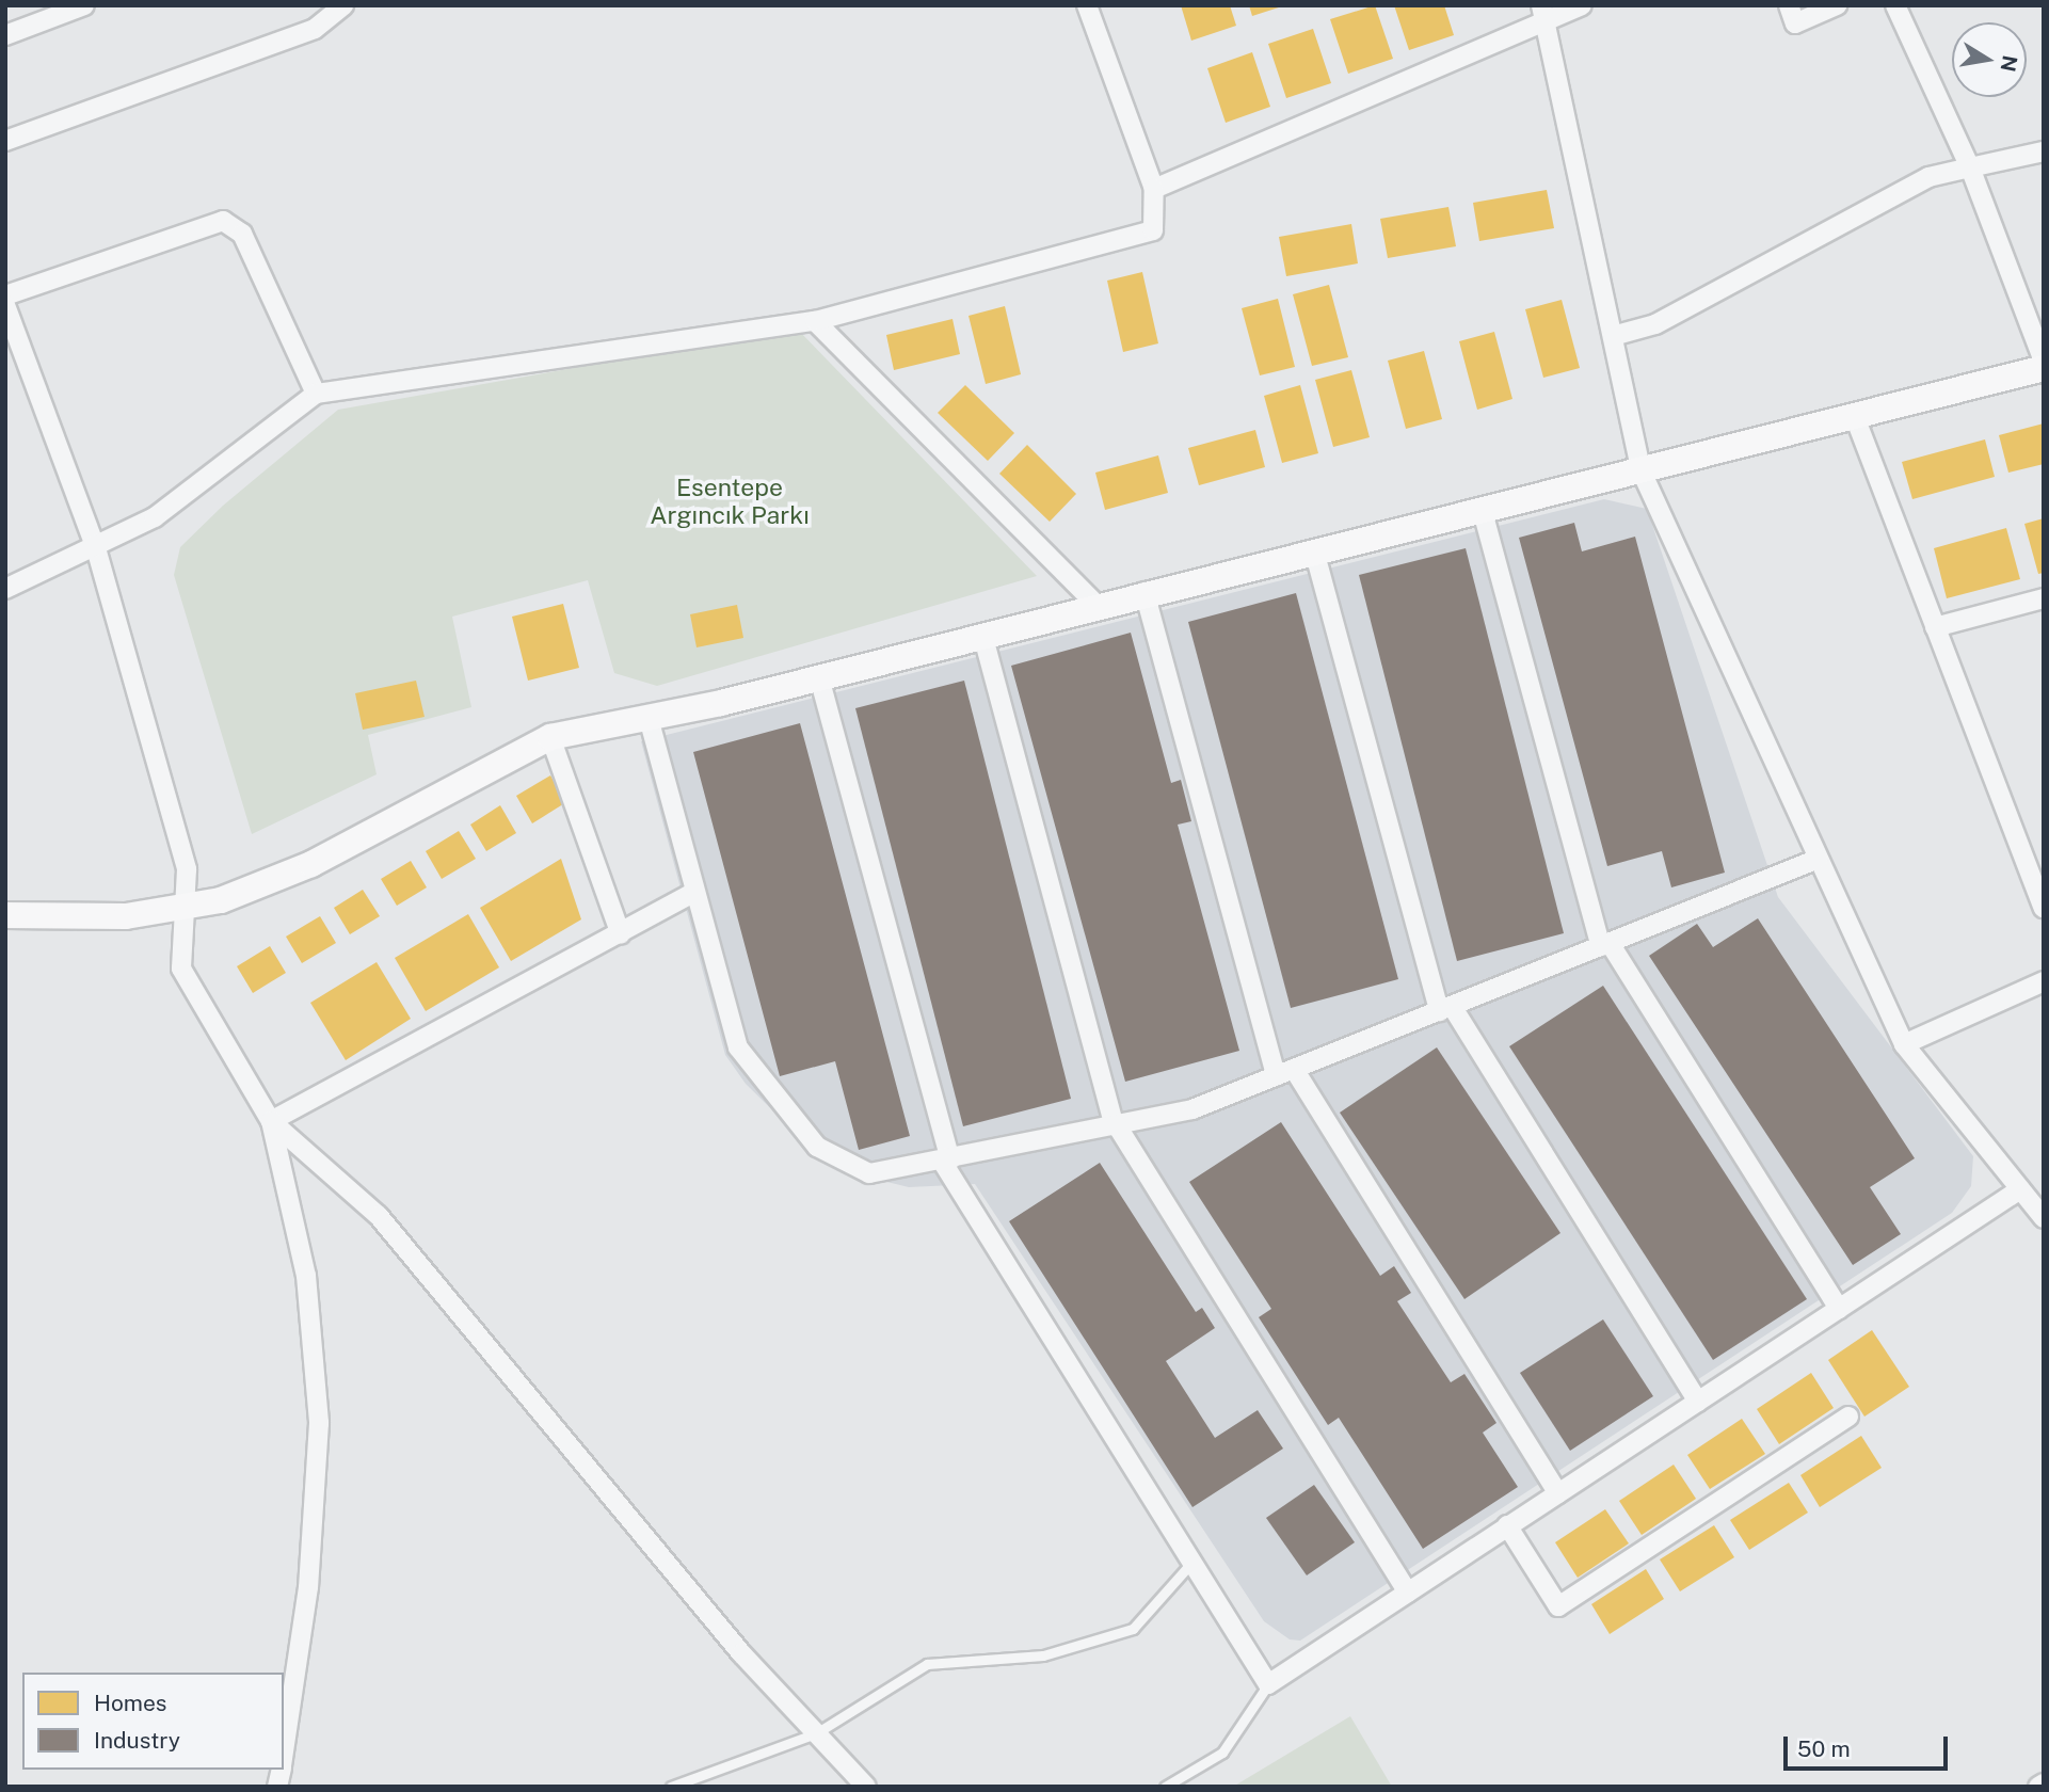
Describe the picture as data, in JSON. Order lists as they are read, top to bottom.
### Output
{
  "parks": ["Esentepe Argıncık Parkı"],
  "legend": ["Homes", "Industry"],
  "scale_bar": "50 m",
  "north": "right"
}
